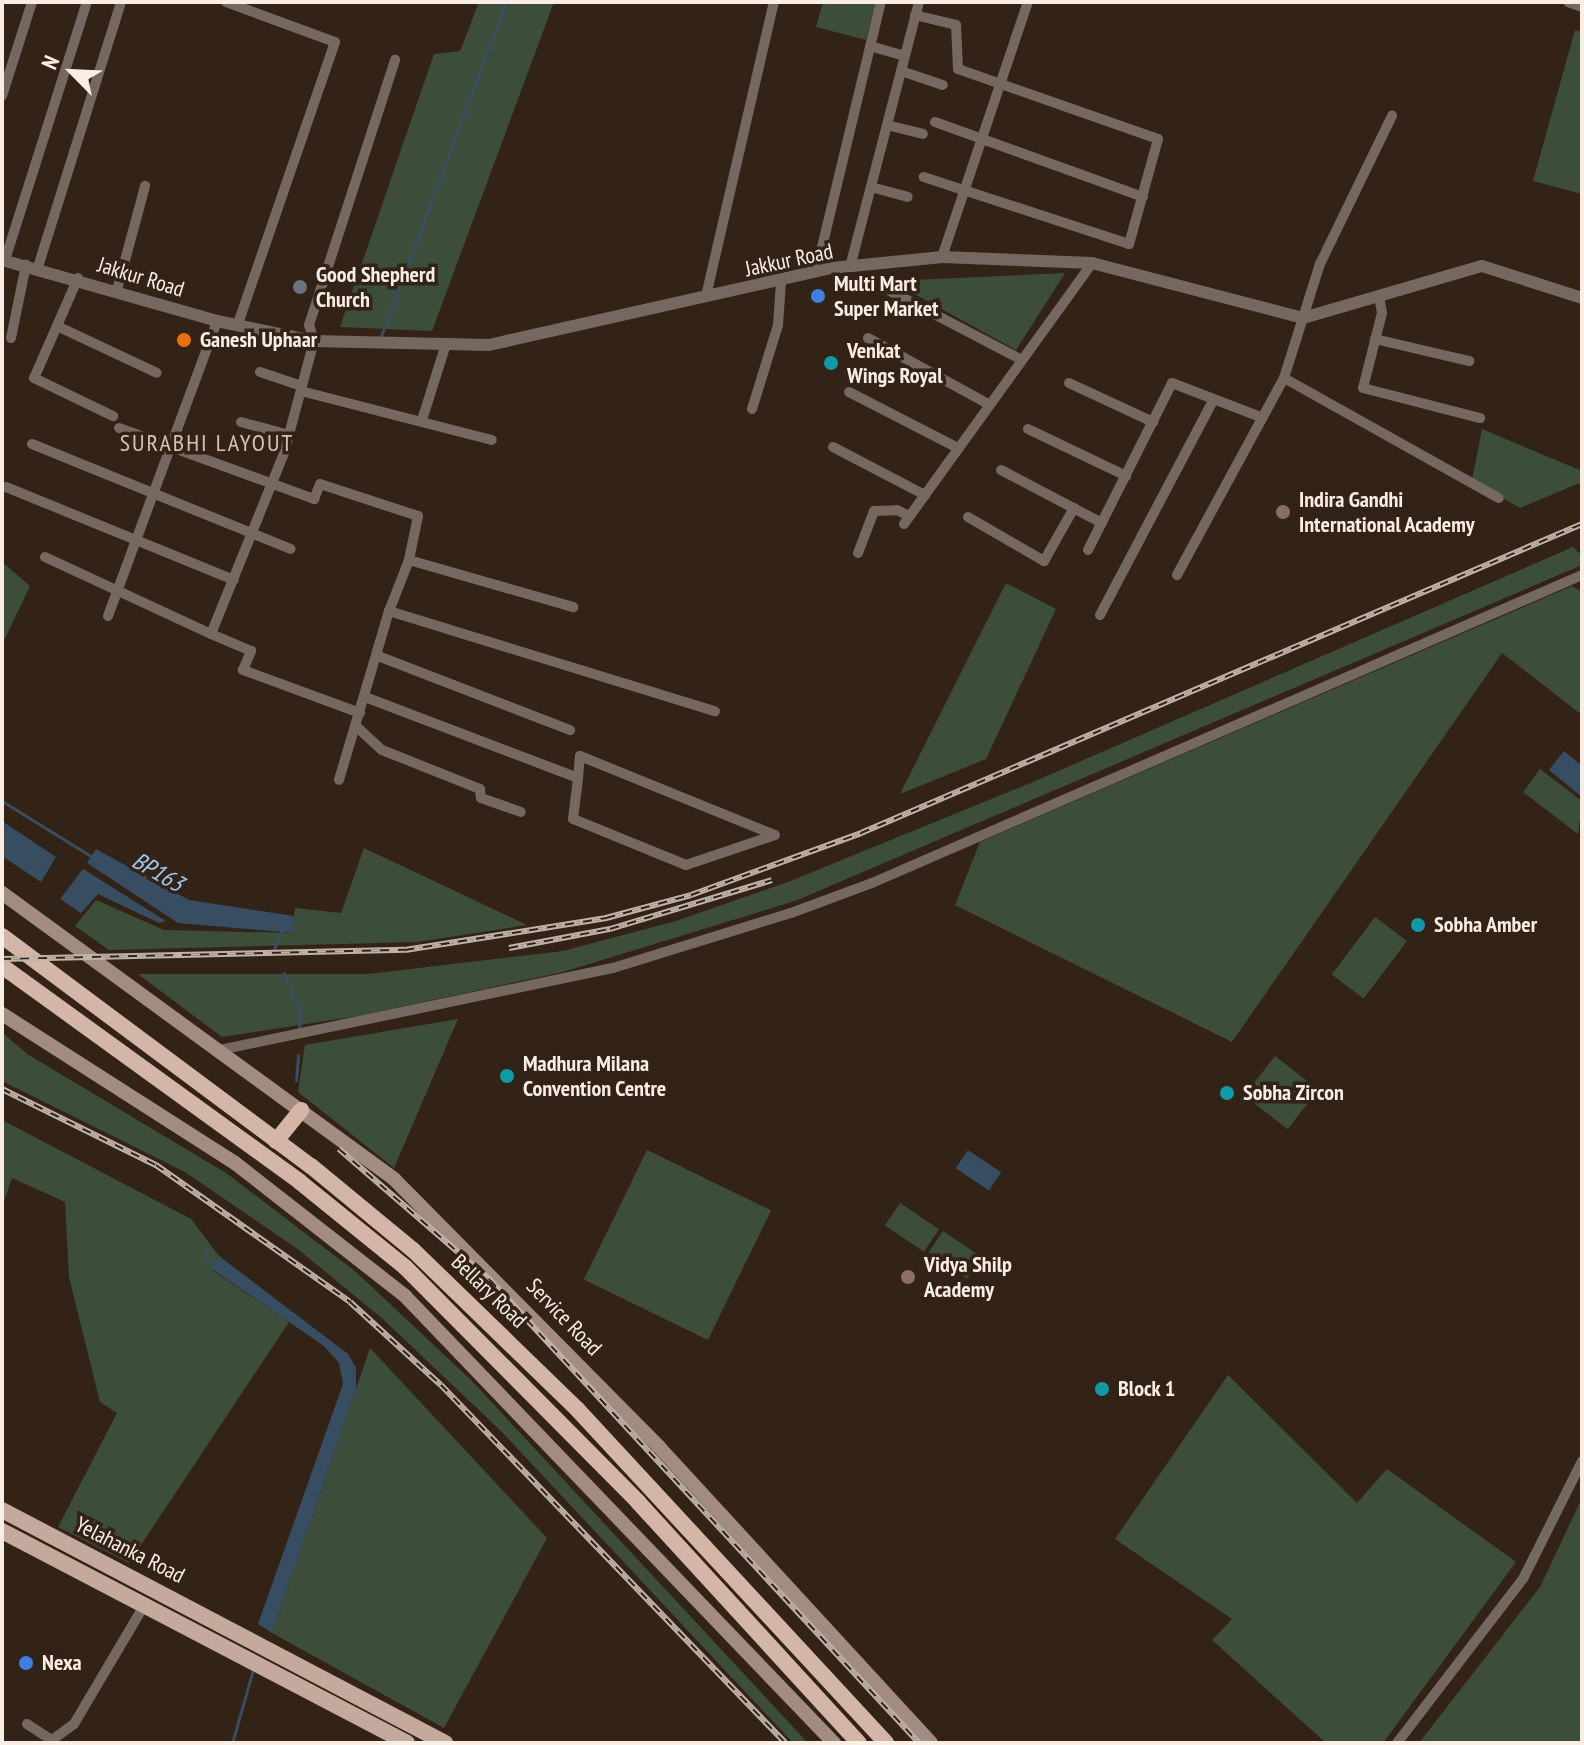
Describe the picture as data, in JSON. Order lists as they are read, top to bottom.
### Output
{
  "streets": {
    "highway": ["Bellary Road"],
    "main road": ["Service Road", "Yelahanka Road"],
    "street": ["Jakkur Road"]
  },
  "districts": ["SURABHI LAYOUT"],
  "water": ["BP163"],
  "places": [
    "Good Shepherd Church",
    "Multi Mart Super Market",
    "Ganesh Uphaar",
    "Venkat Wings Royal",
    "Indira Gandhi International Academy",
    "Sobha Amber",
    "Madhura Milana Convention Centre",
    "Sobha Zircon",
    "Vidya Shilp Academy",
    "Block 1",
    "Nexa"
  ],
  "north": "top left"
}
